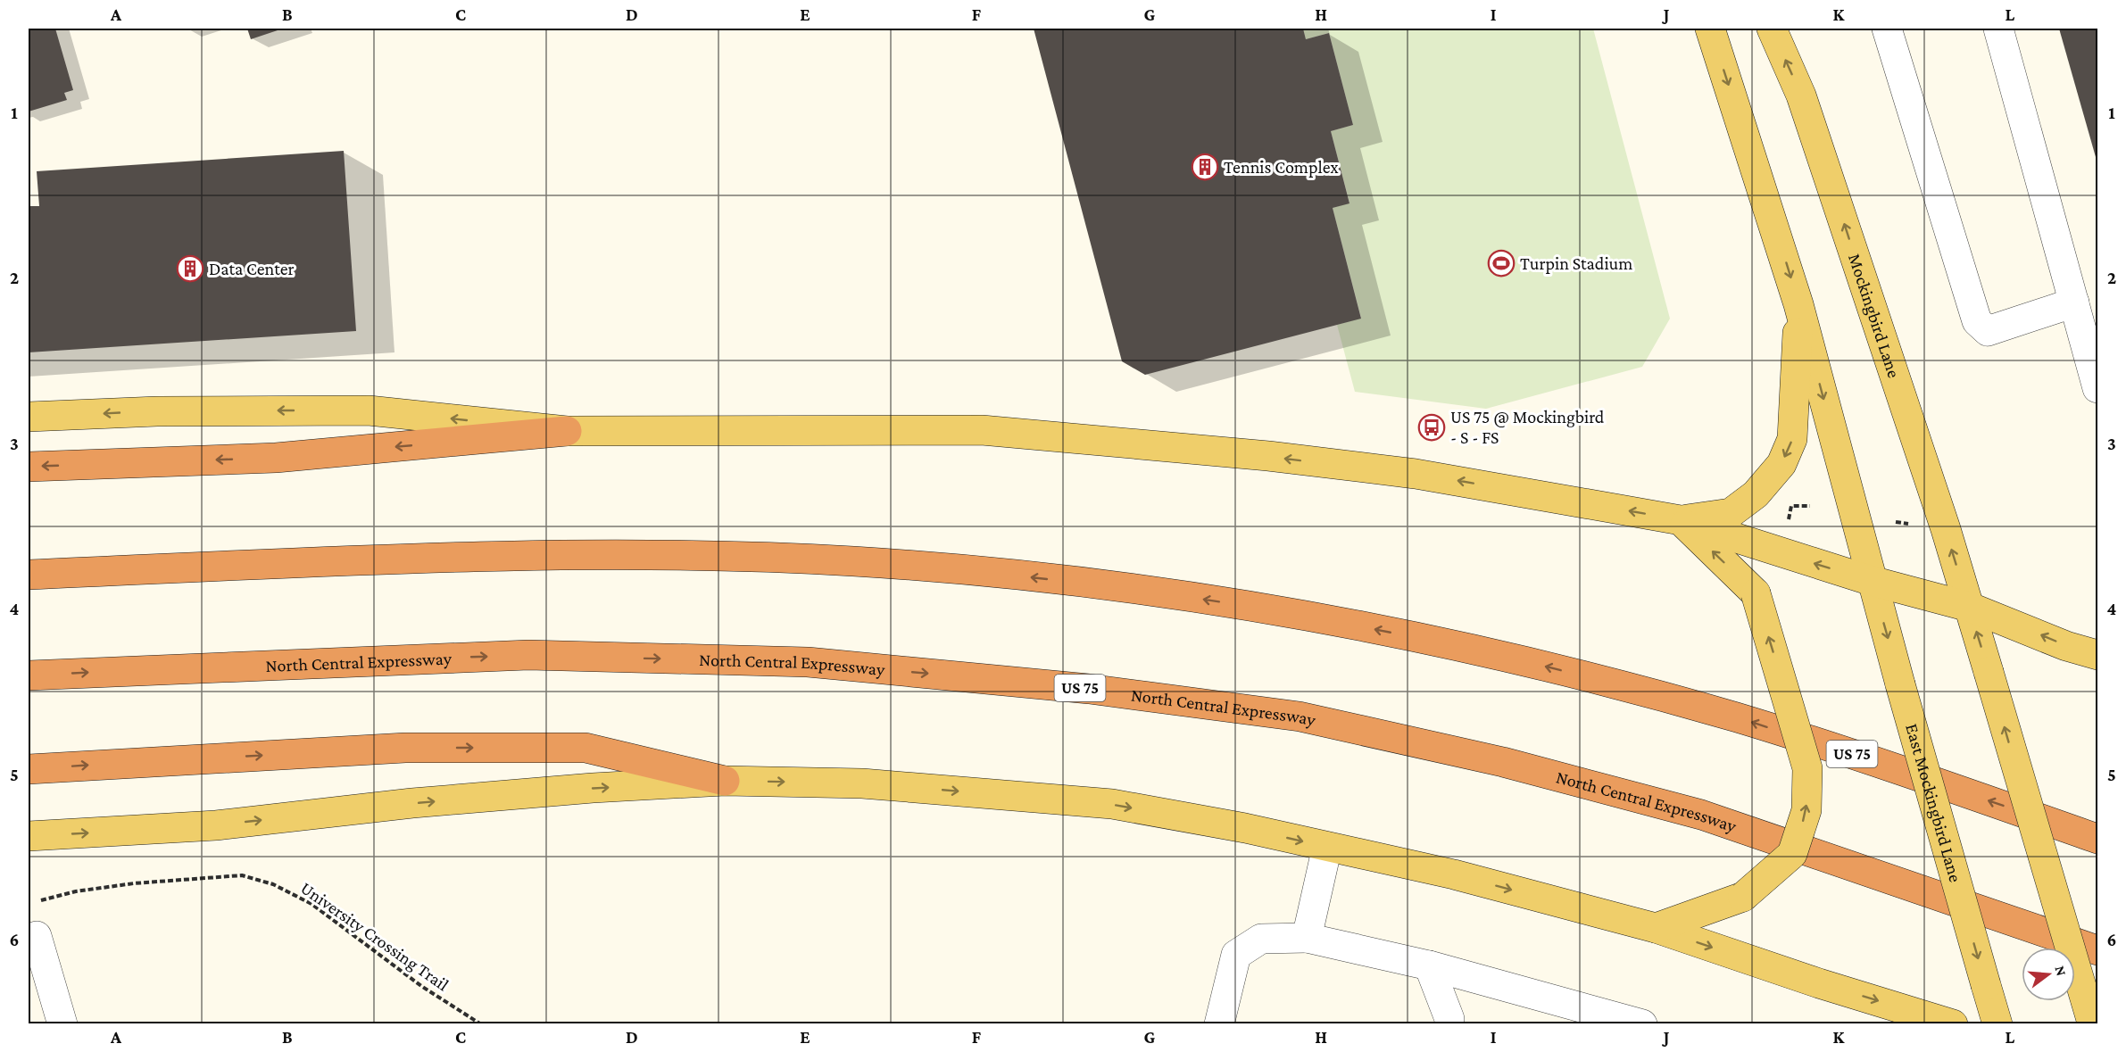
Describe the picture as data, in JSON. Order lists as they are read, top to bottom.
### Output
{
  "streets": {
    "highway": ["North Central Expressway", "US 75"],
    "main road": ["Mockingbird Lane", "East Mockingbird Lane"],
    "path": ["University Crossing Trail"]
  },
  "places": {
    "building": ["Tennis Complex", "Data Center"],
    "sports": ["Turpin Stadium"],
    "bus stop": ["US 75 @ Mockingbird - S - FS"]
  },
  "north": "right",
  "grid": {
    "columns": [
      "A",
      "B",
      "C",
      "D",
      "E",
      "F",
      "G",
      "H",
      "I",
      "J",
      "K",
      "L"
    ],
    "rows": [
      "1",
      "2",
      "3",
      "4",
      "5",
      "6"
    ]
  }
}
